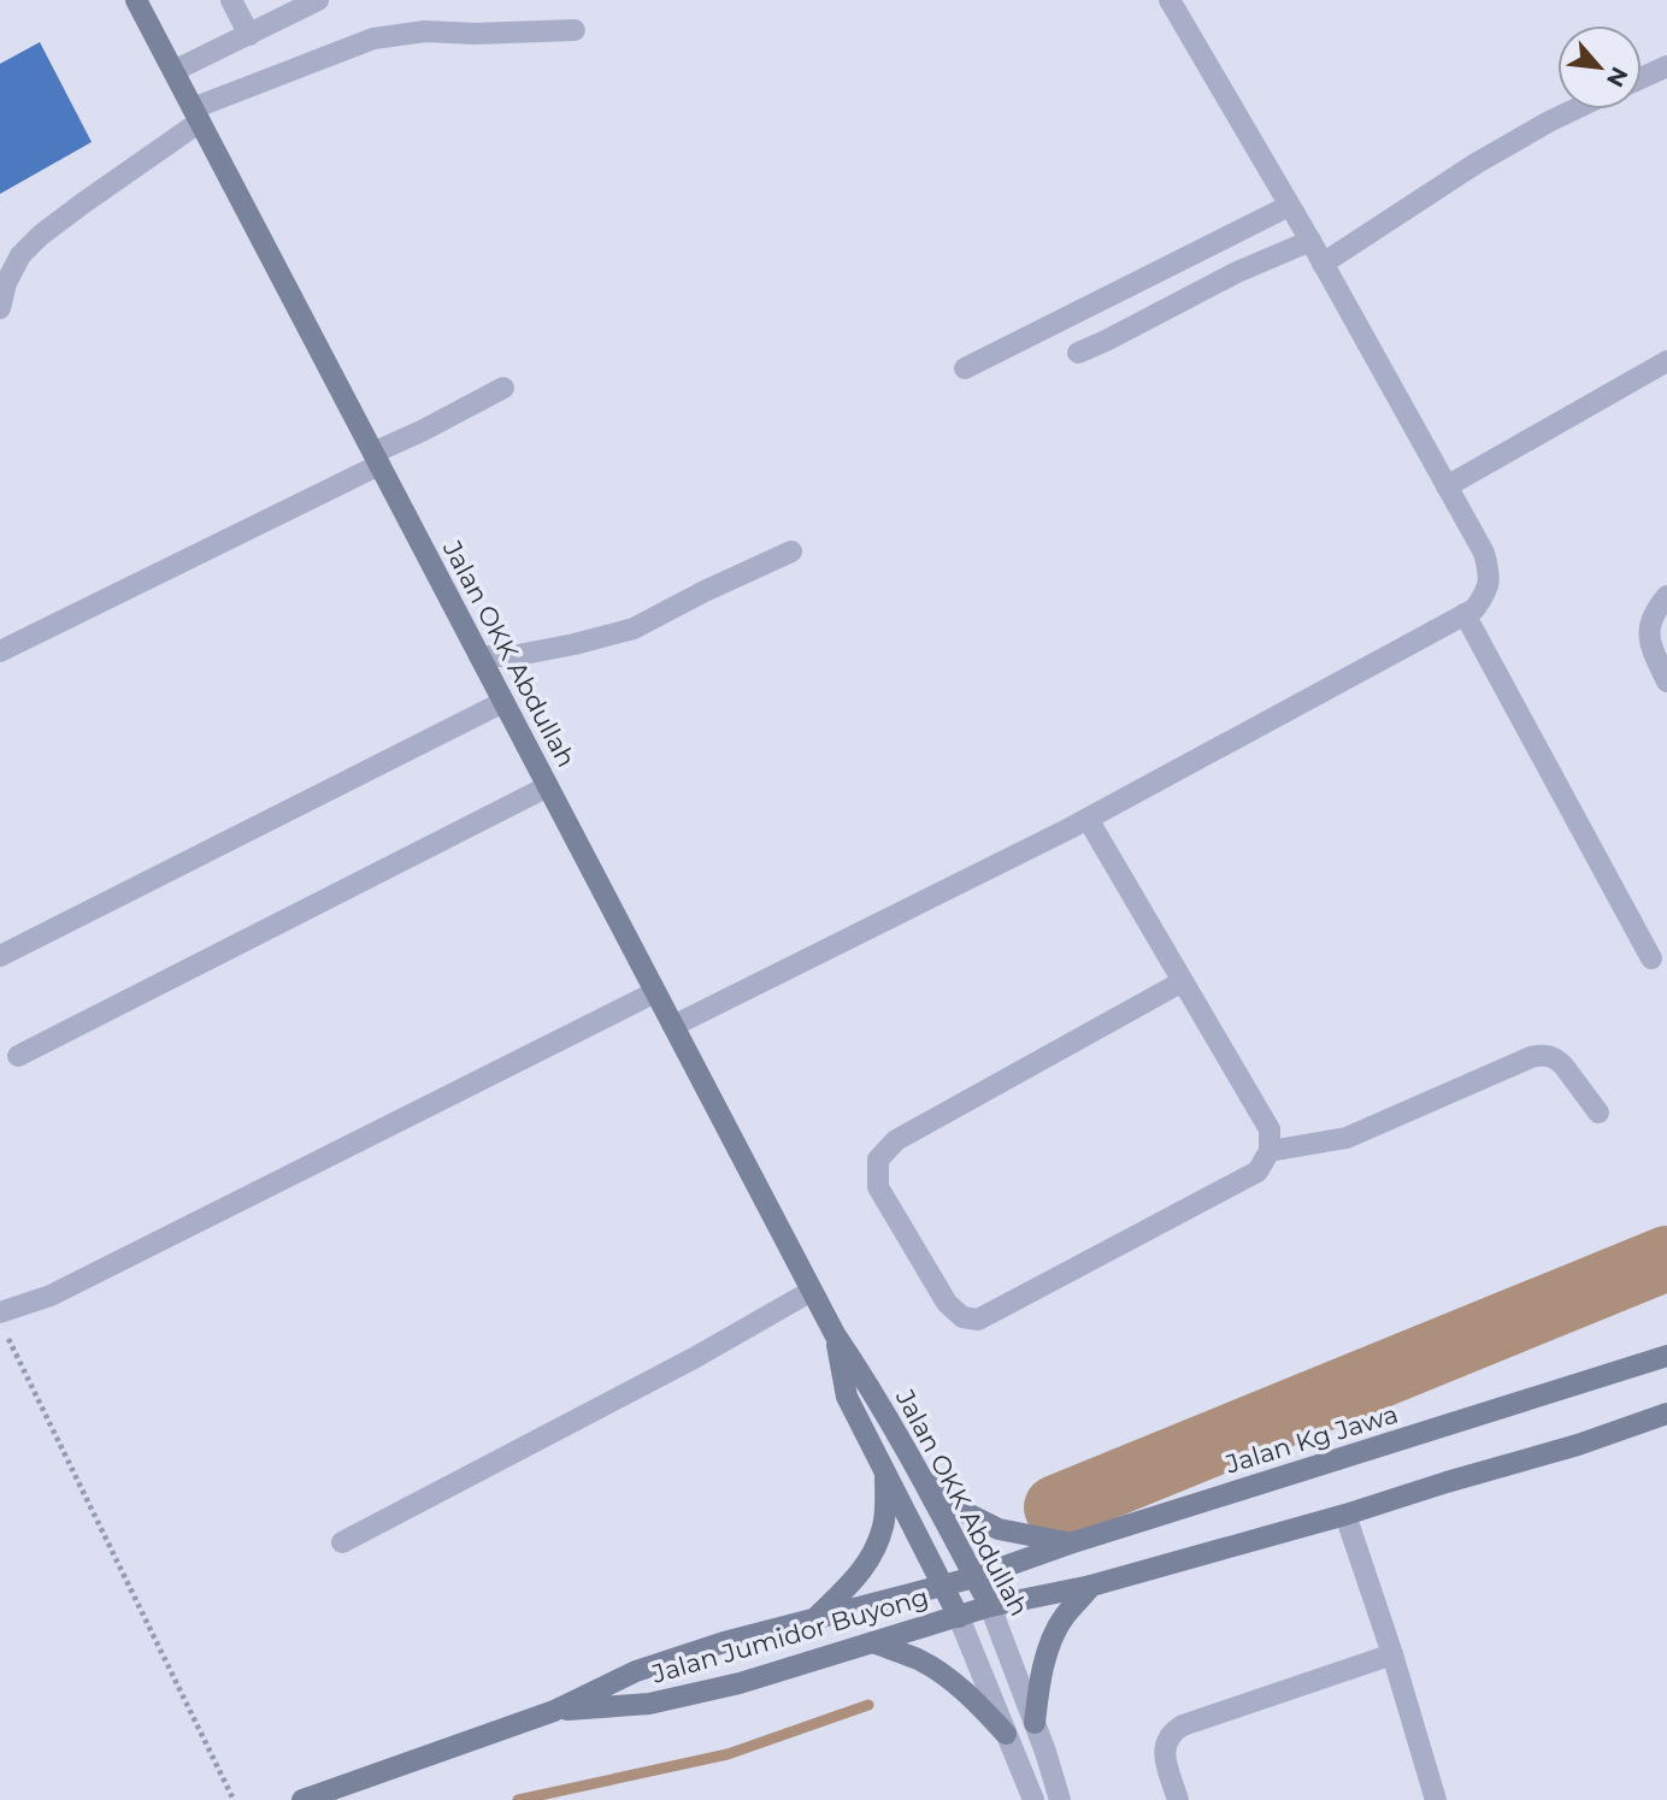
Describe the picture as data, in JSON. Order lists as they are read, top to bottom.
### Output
{
  "streets": {
    "main road": ["Jalan OKK Abdullah", "Jalan Kg Jawa", "Jalan Jumidor Buyong"]
  },
  "crossings": [
    ["Jalan OKK Abdullah", "Jalan Kg Jawa"],
    ["Jalan OKK Abdullah", "Jalan Jumidor Buyong"],
    ["Jalan Kg Jawa", "Jalan Jumidor Buyong"]
  ],
  "north": "bottom right"
}
